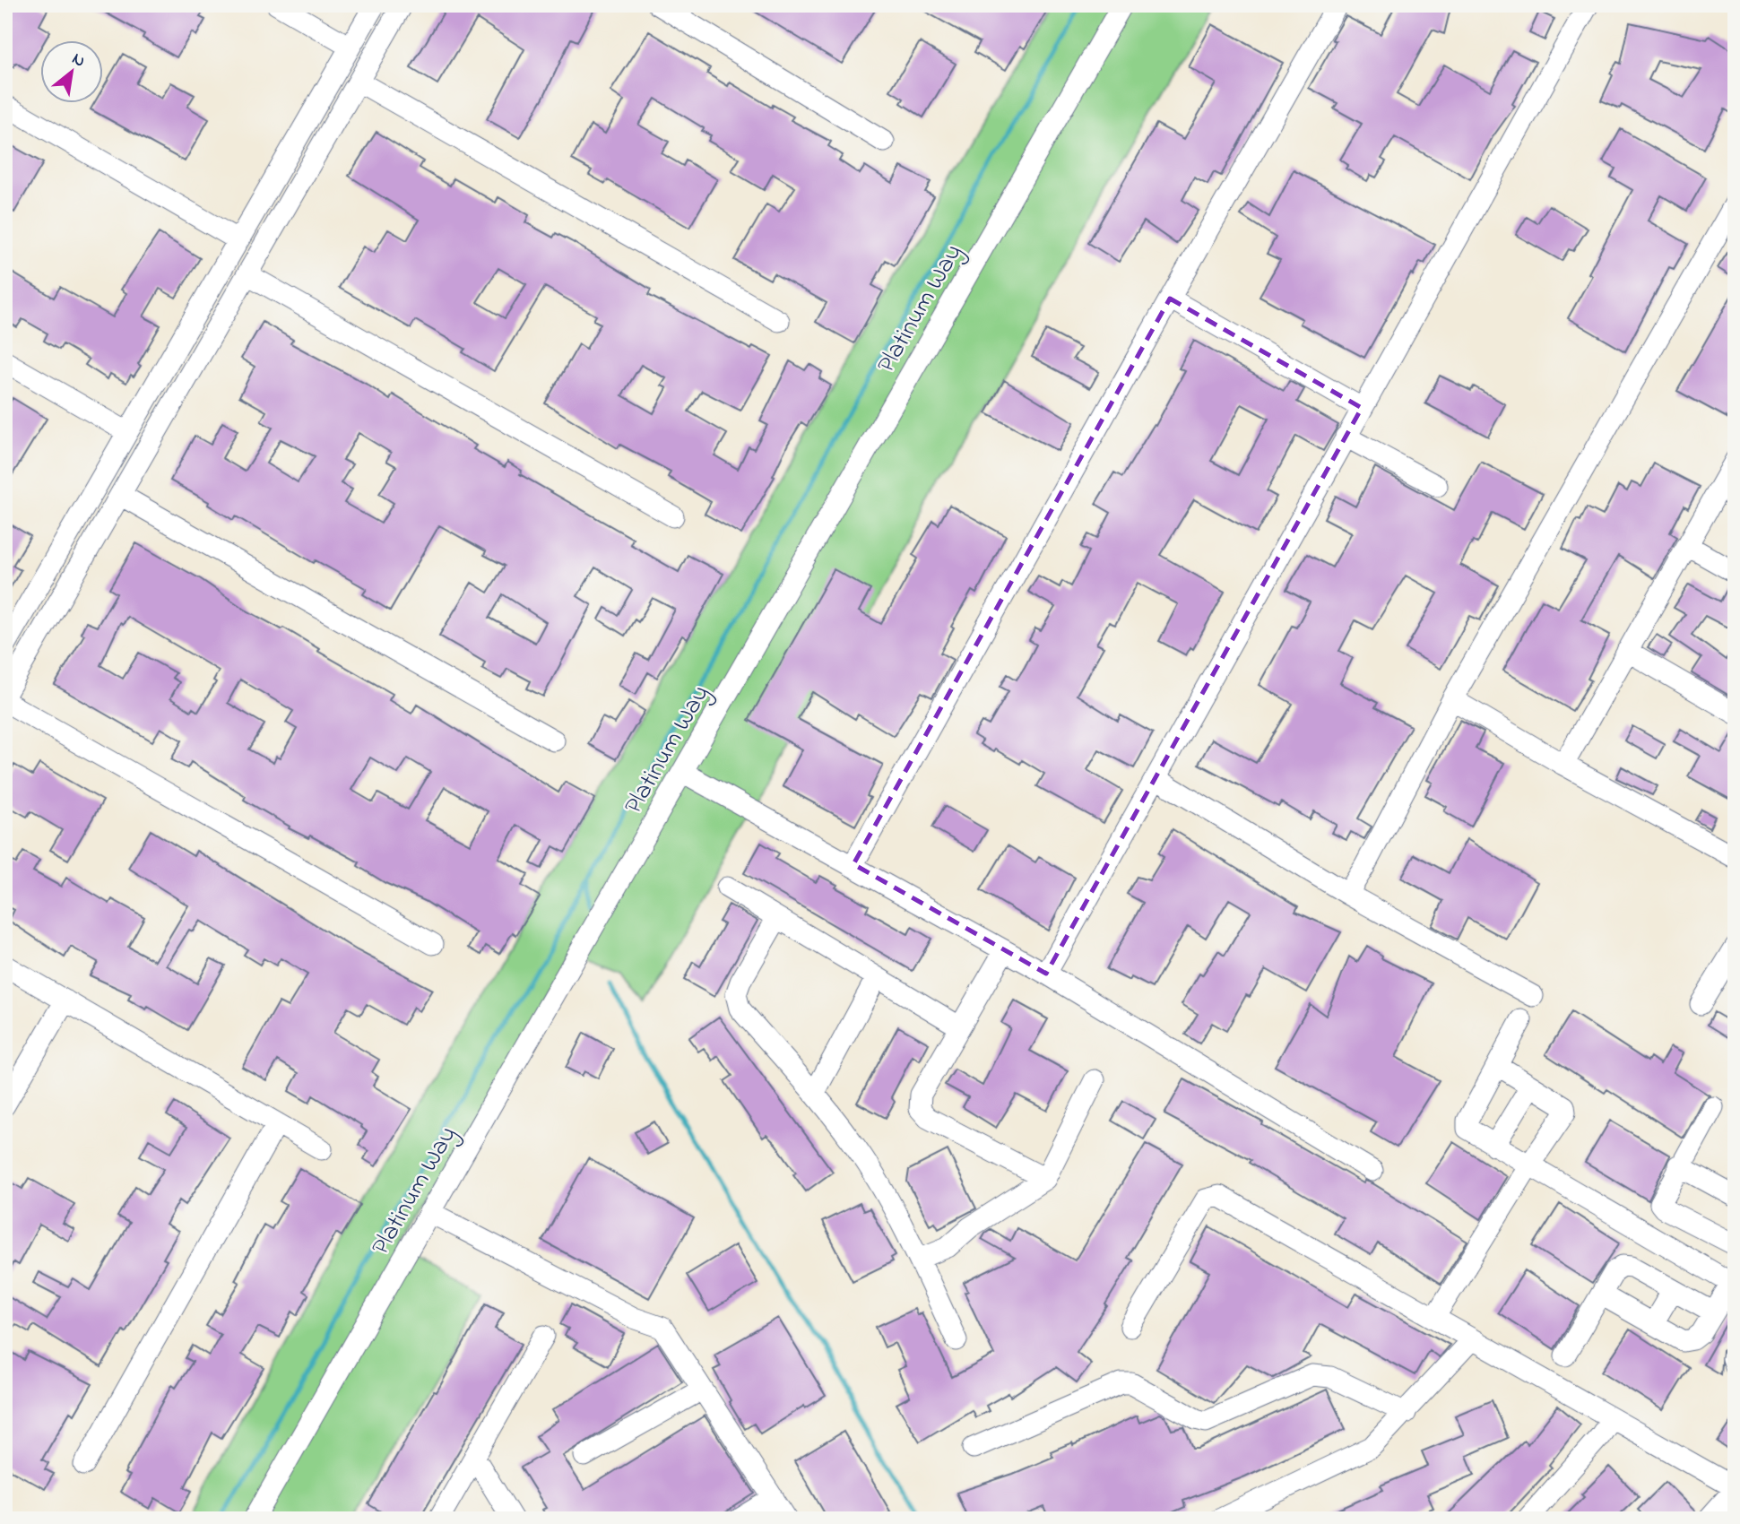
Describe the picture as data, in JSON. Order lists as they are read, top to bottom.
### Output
{
  "streets": {
    "street": ["Platinum Way"]
  },
  "north": "top right"
}
